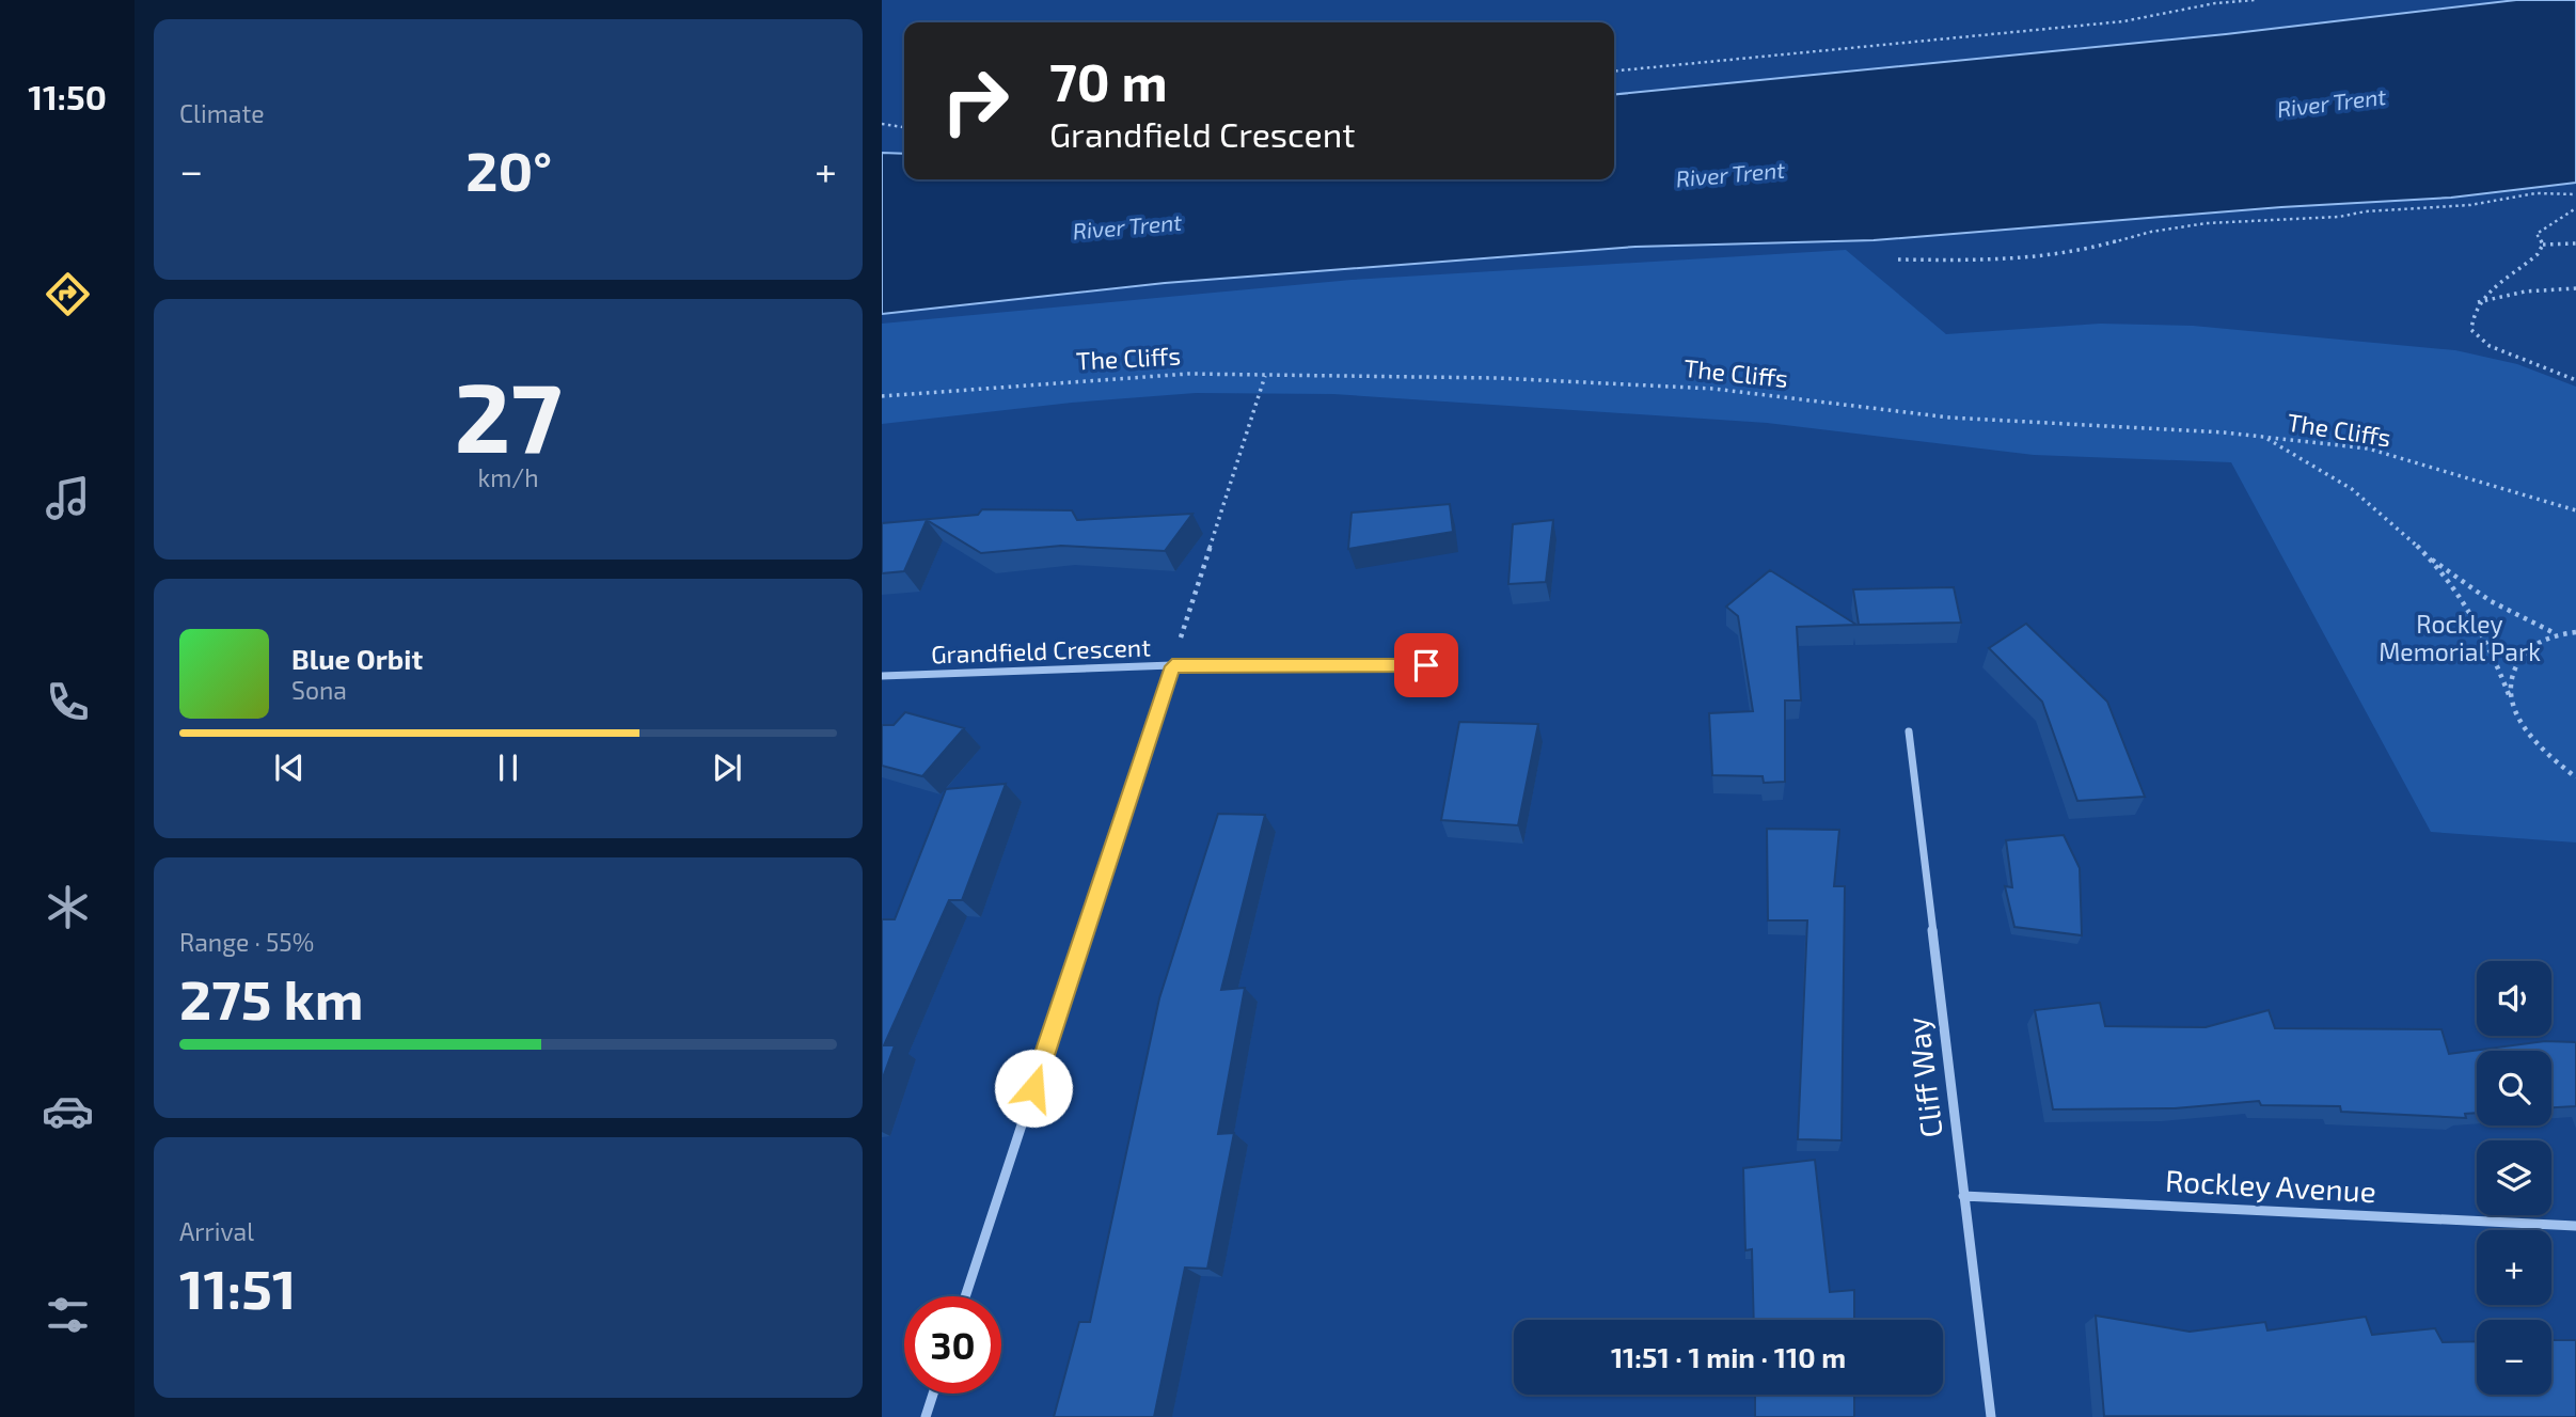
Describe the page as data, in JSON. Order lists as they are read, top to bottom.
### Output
{
  "streets": {
    "street": ["Grandfield Crescent", "Cliff Way", "Rockley Avenue"],
    "path": ["The Cliffs"]
  },
  "crossings": [
    ["Cliff Way", "Rockley Avenue"]
  ],
  "water": ["River Trent"],
  "parks": ["Rockley Memorial Park"],
  "page": {
    "tabs": "11:50",
    "tile": [
      "Climate",
      ["27", "km/h"],
      ["Range · 55%", "275 km"],
      ["Arrival", "11:51"]
    ],
    "turn": ["70 m", "Grandfield Crescent"],
    "heat": ["−", "20°", "+"],
    "song": ["Blue Orbit", "Sona"],
    "map_buttons": ["+", "−"],
    "limit": "30",
    "trip": "11:51 · 1 min · 110 m"
  }
}
